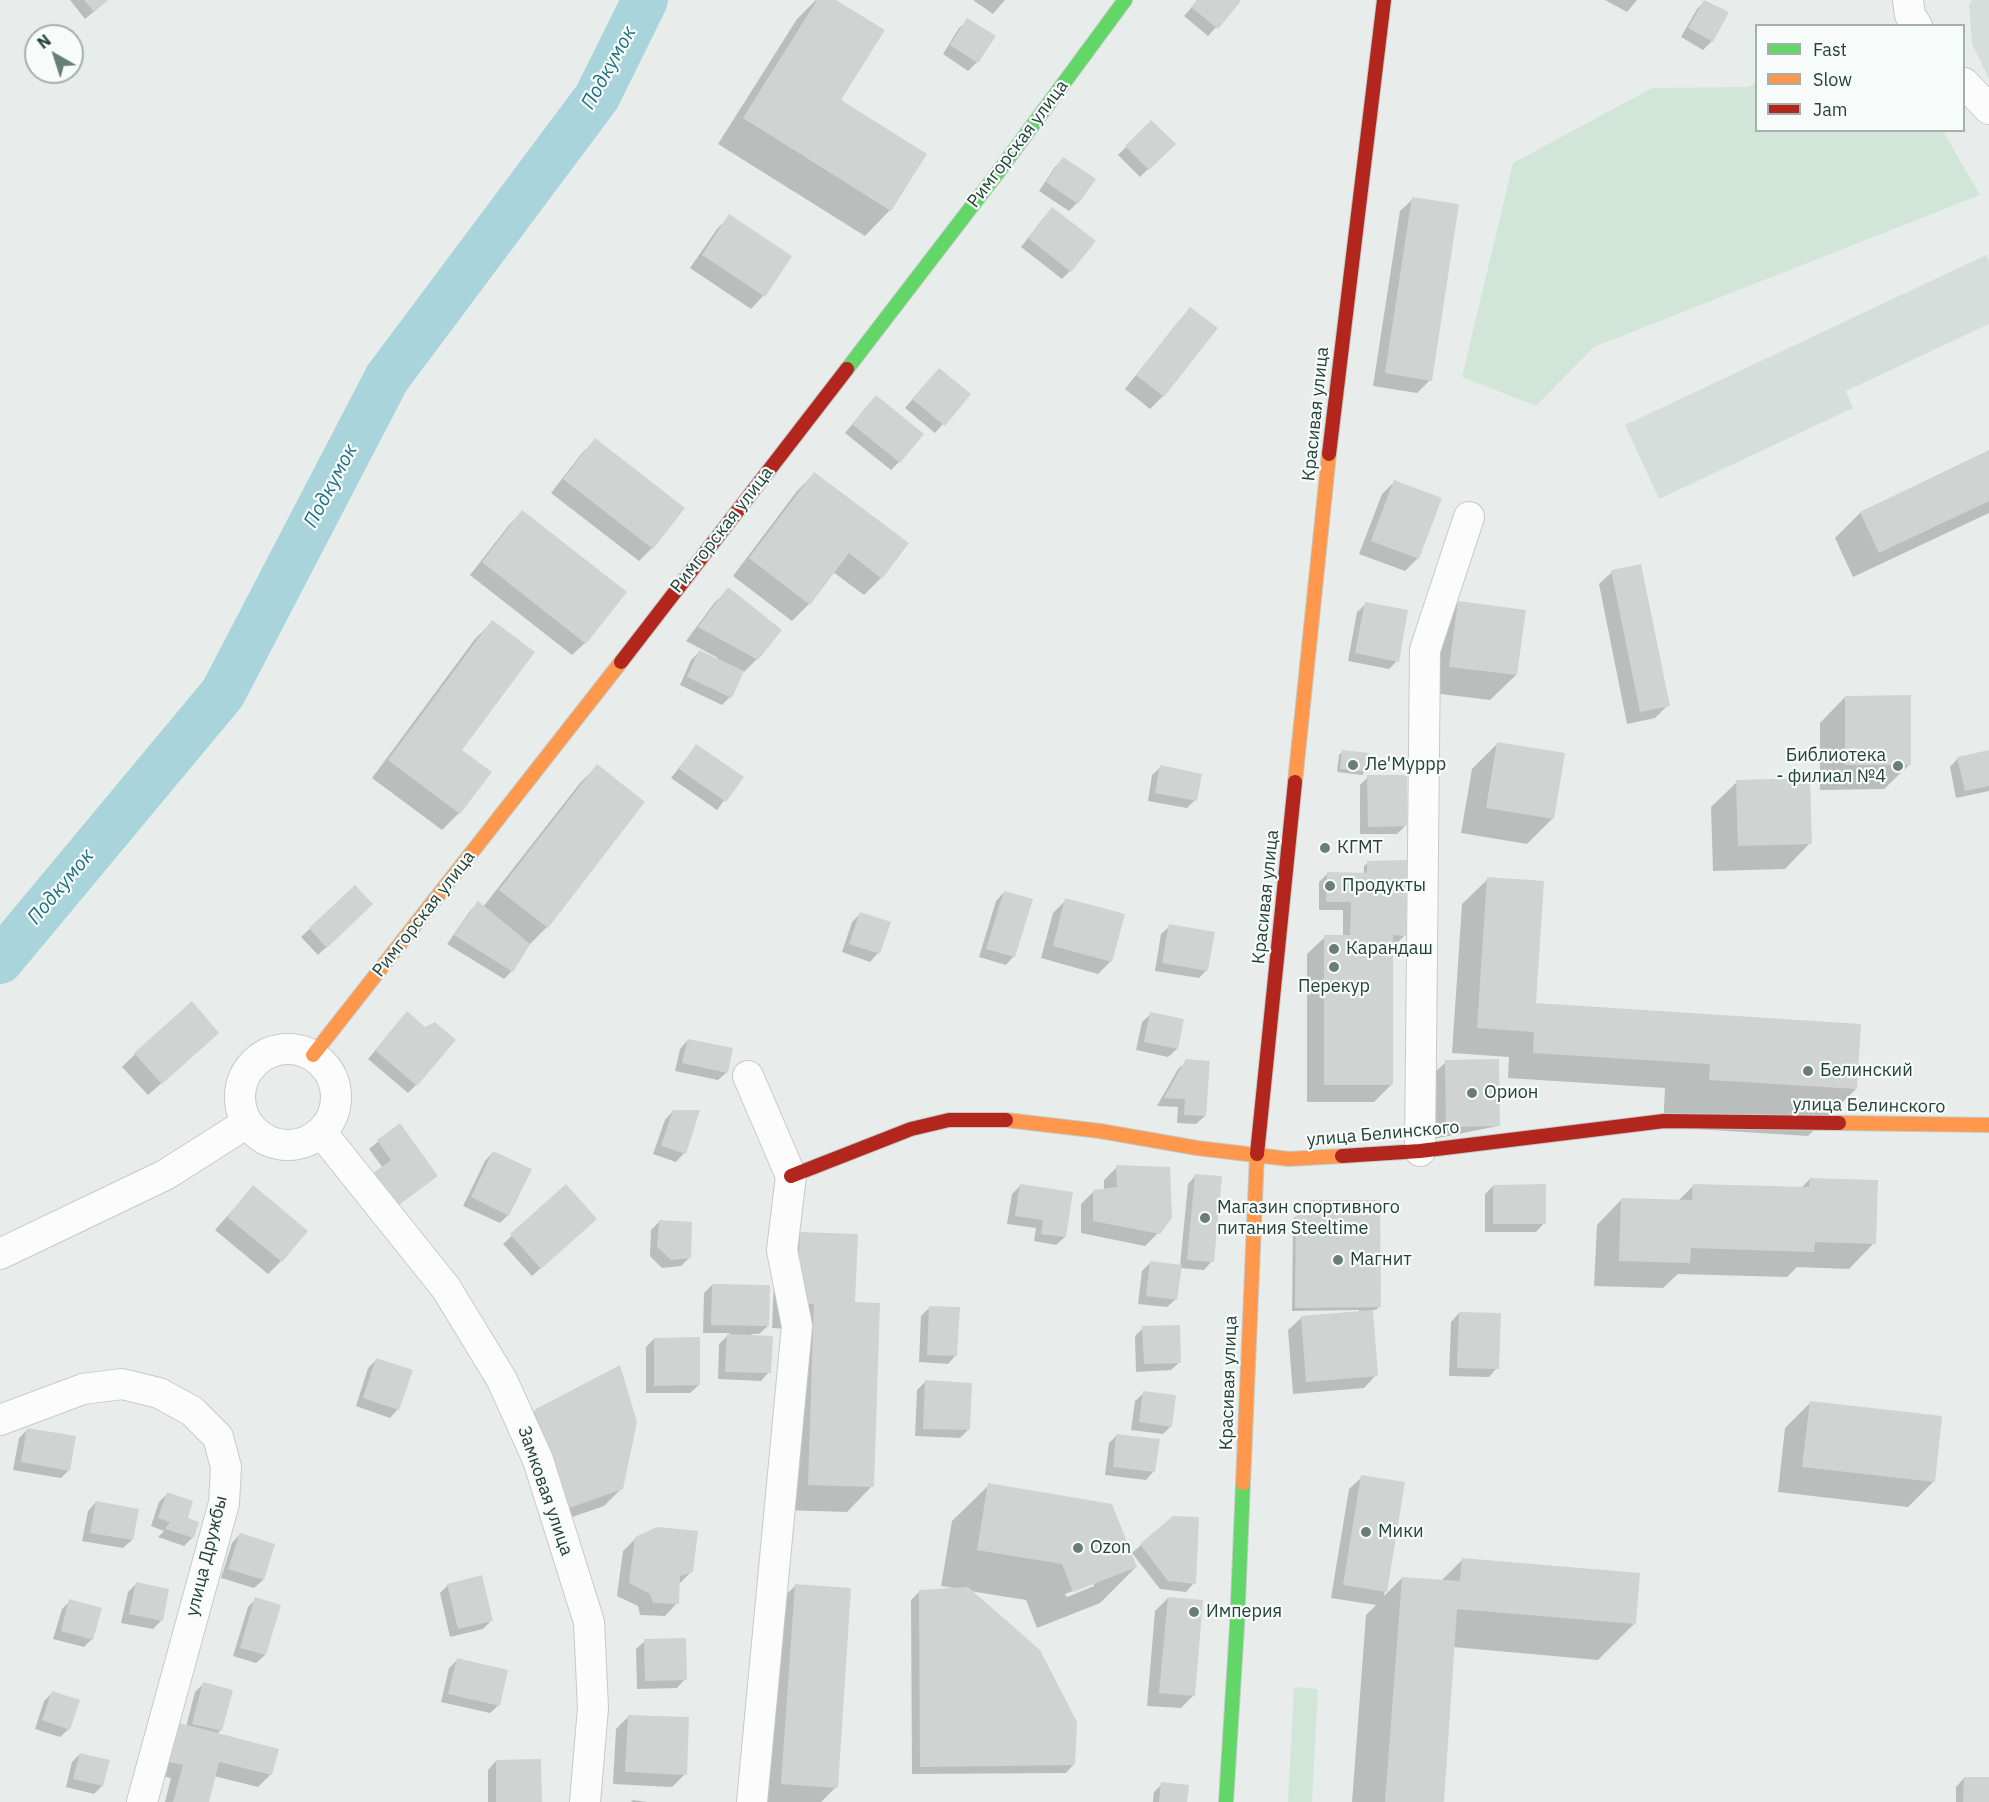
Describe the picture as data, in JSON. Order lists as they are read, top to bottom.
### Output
{
  "streets": {
    "street": [
      "Римгорская улица",
      "Красивая улица",
      "улица Белинского",
      "Замковая улица",
      "улица Дружбы"
    ]
  },
  "crossings": [
    ["Римгорская улица", "Замковая улица"],
    ["Красивая улица", "улица Белинского"]
  ],
  "water": ["Подкумок"],
  "places": [
    "Ле'Муррр",
    "Библиотека - филиал №4",
    "КГМТ",
    "Продукты",
    "Карандаш",
    "Перекур",
    "Белинский",
    "Орион",
    "Магазин спортивного питания Steeltime",
    "Магнит",
    "Мики",
    "Ozon",
    "Империя"
  ],
  "legend": ["Fast", "Slow", "Jam"],
  "north": "top left"
}
